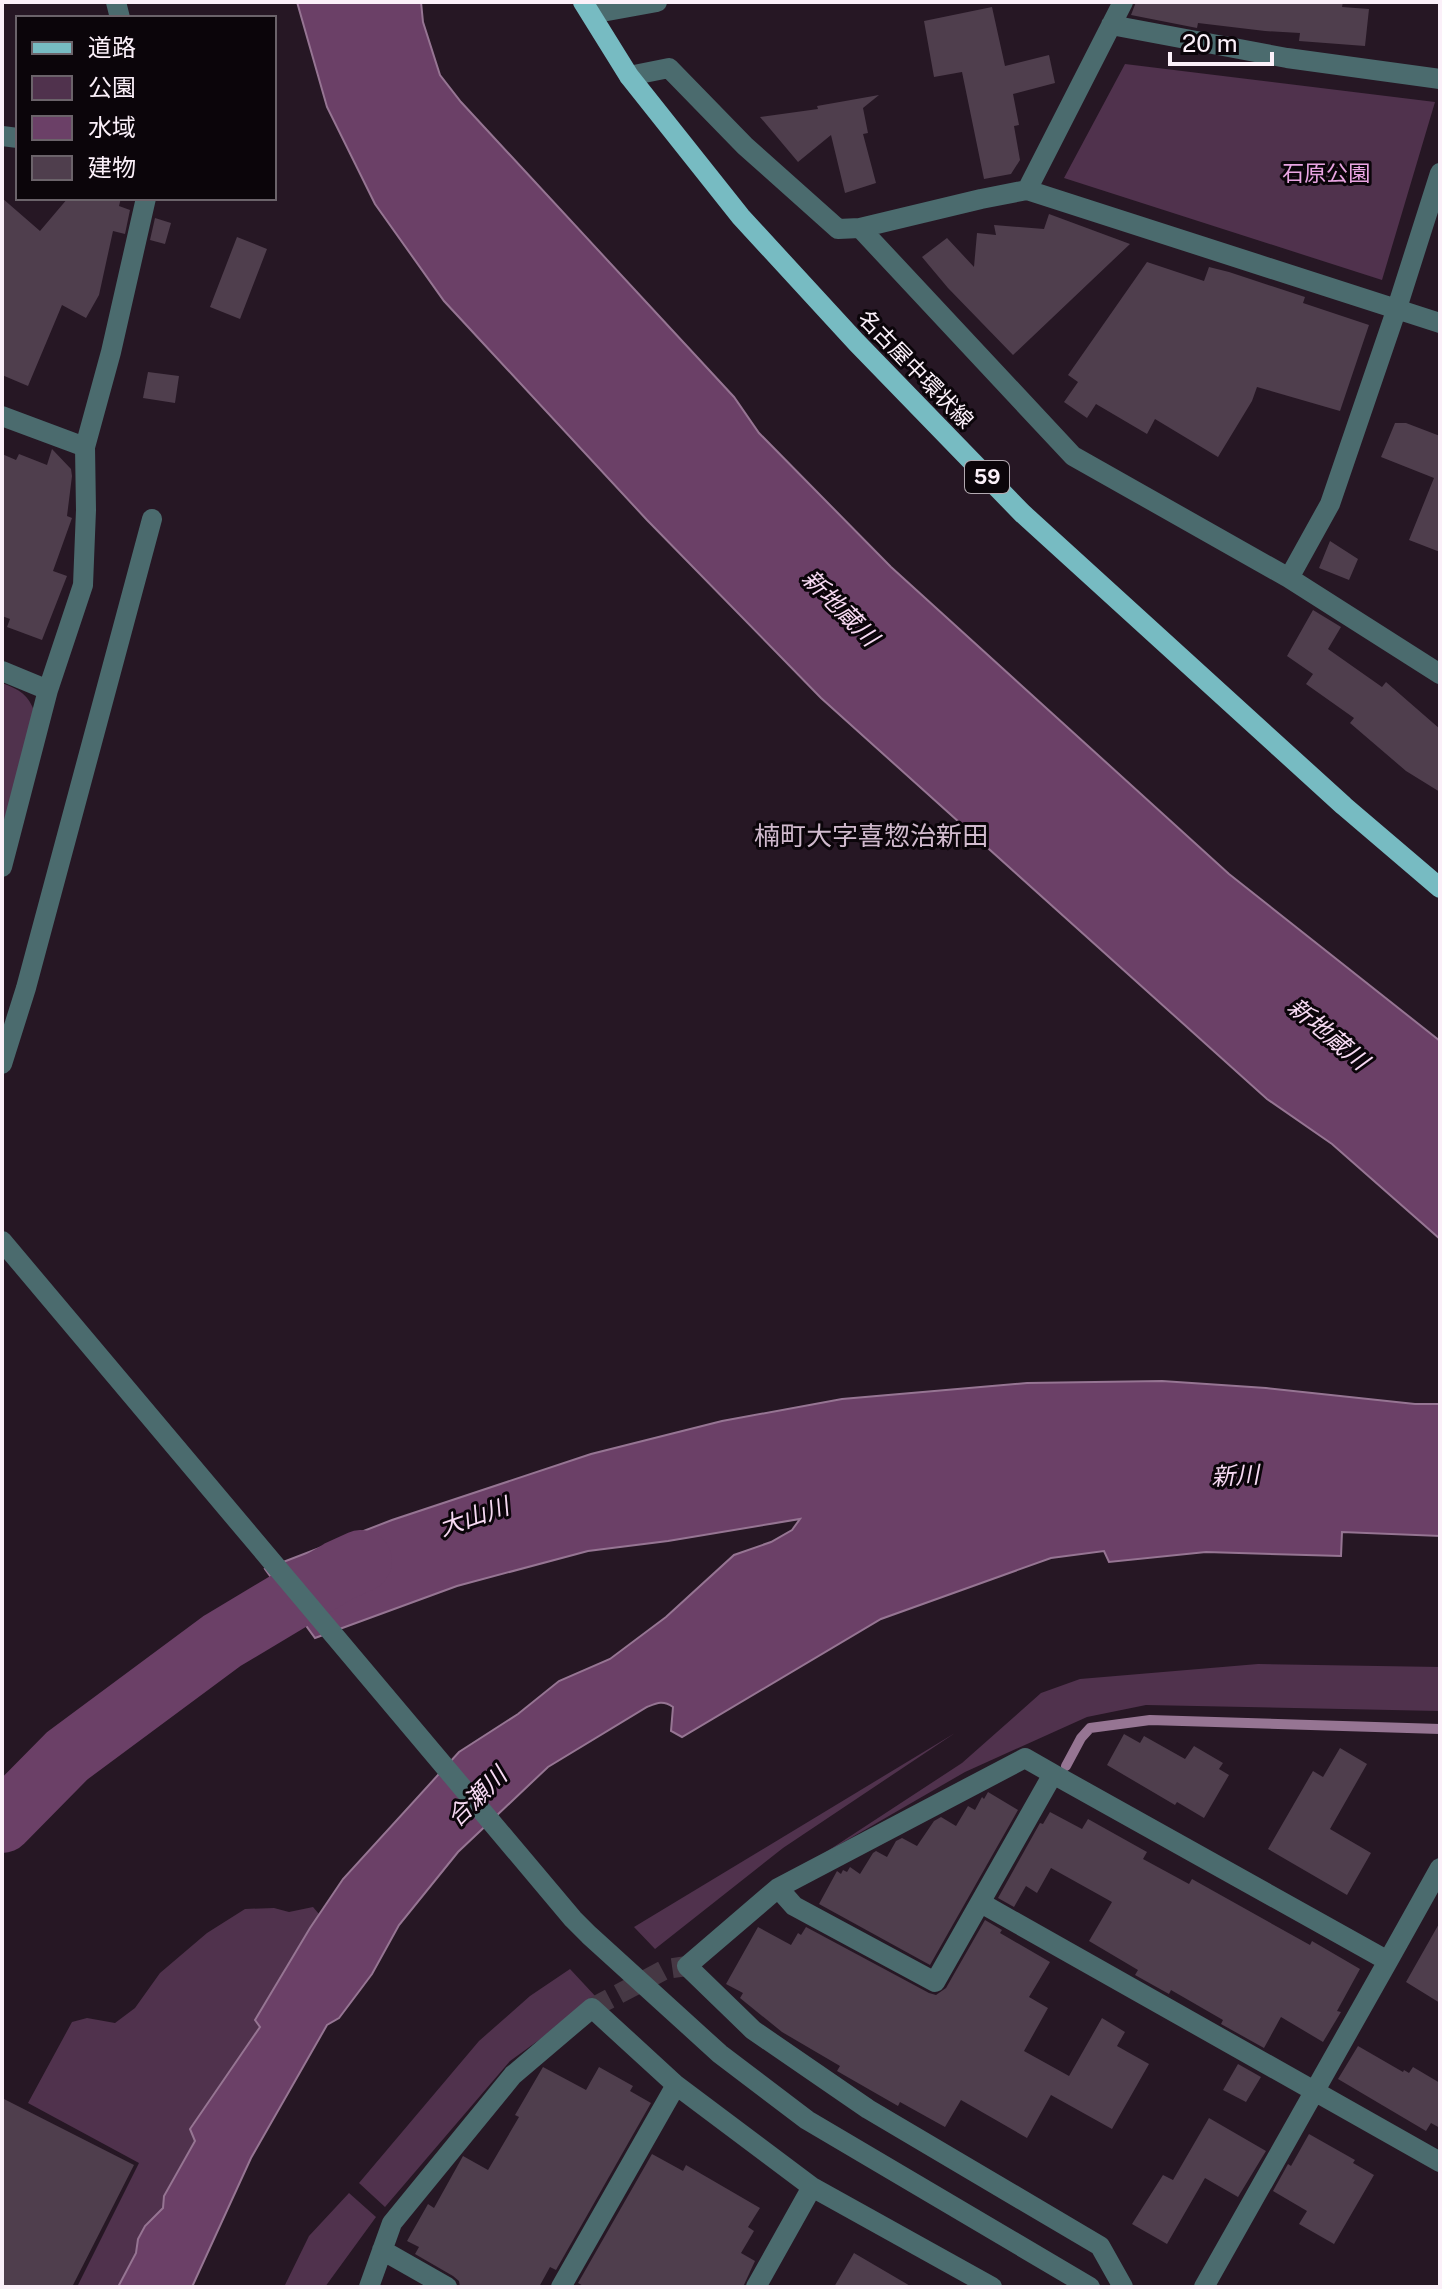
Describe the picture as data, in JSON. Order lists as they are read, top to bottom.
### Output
{
  "streets": {
    "main road": ["名古屋中環状線", "59"]
  },
  "districts": ["楠町大字喜惣治新田"],
  "water": [
    "新地蔵川",
    "新川",
    "大山川",
    "合瀬川"
  ],
  "parks": ["石原公園"],
  "legend": [
    "道路",
    "公園",
    "水域",
    "建物"
  ],
  "scale_bar": "20 m"
}
